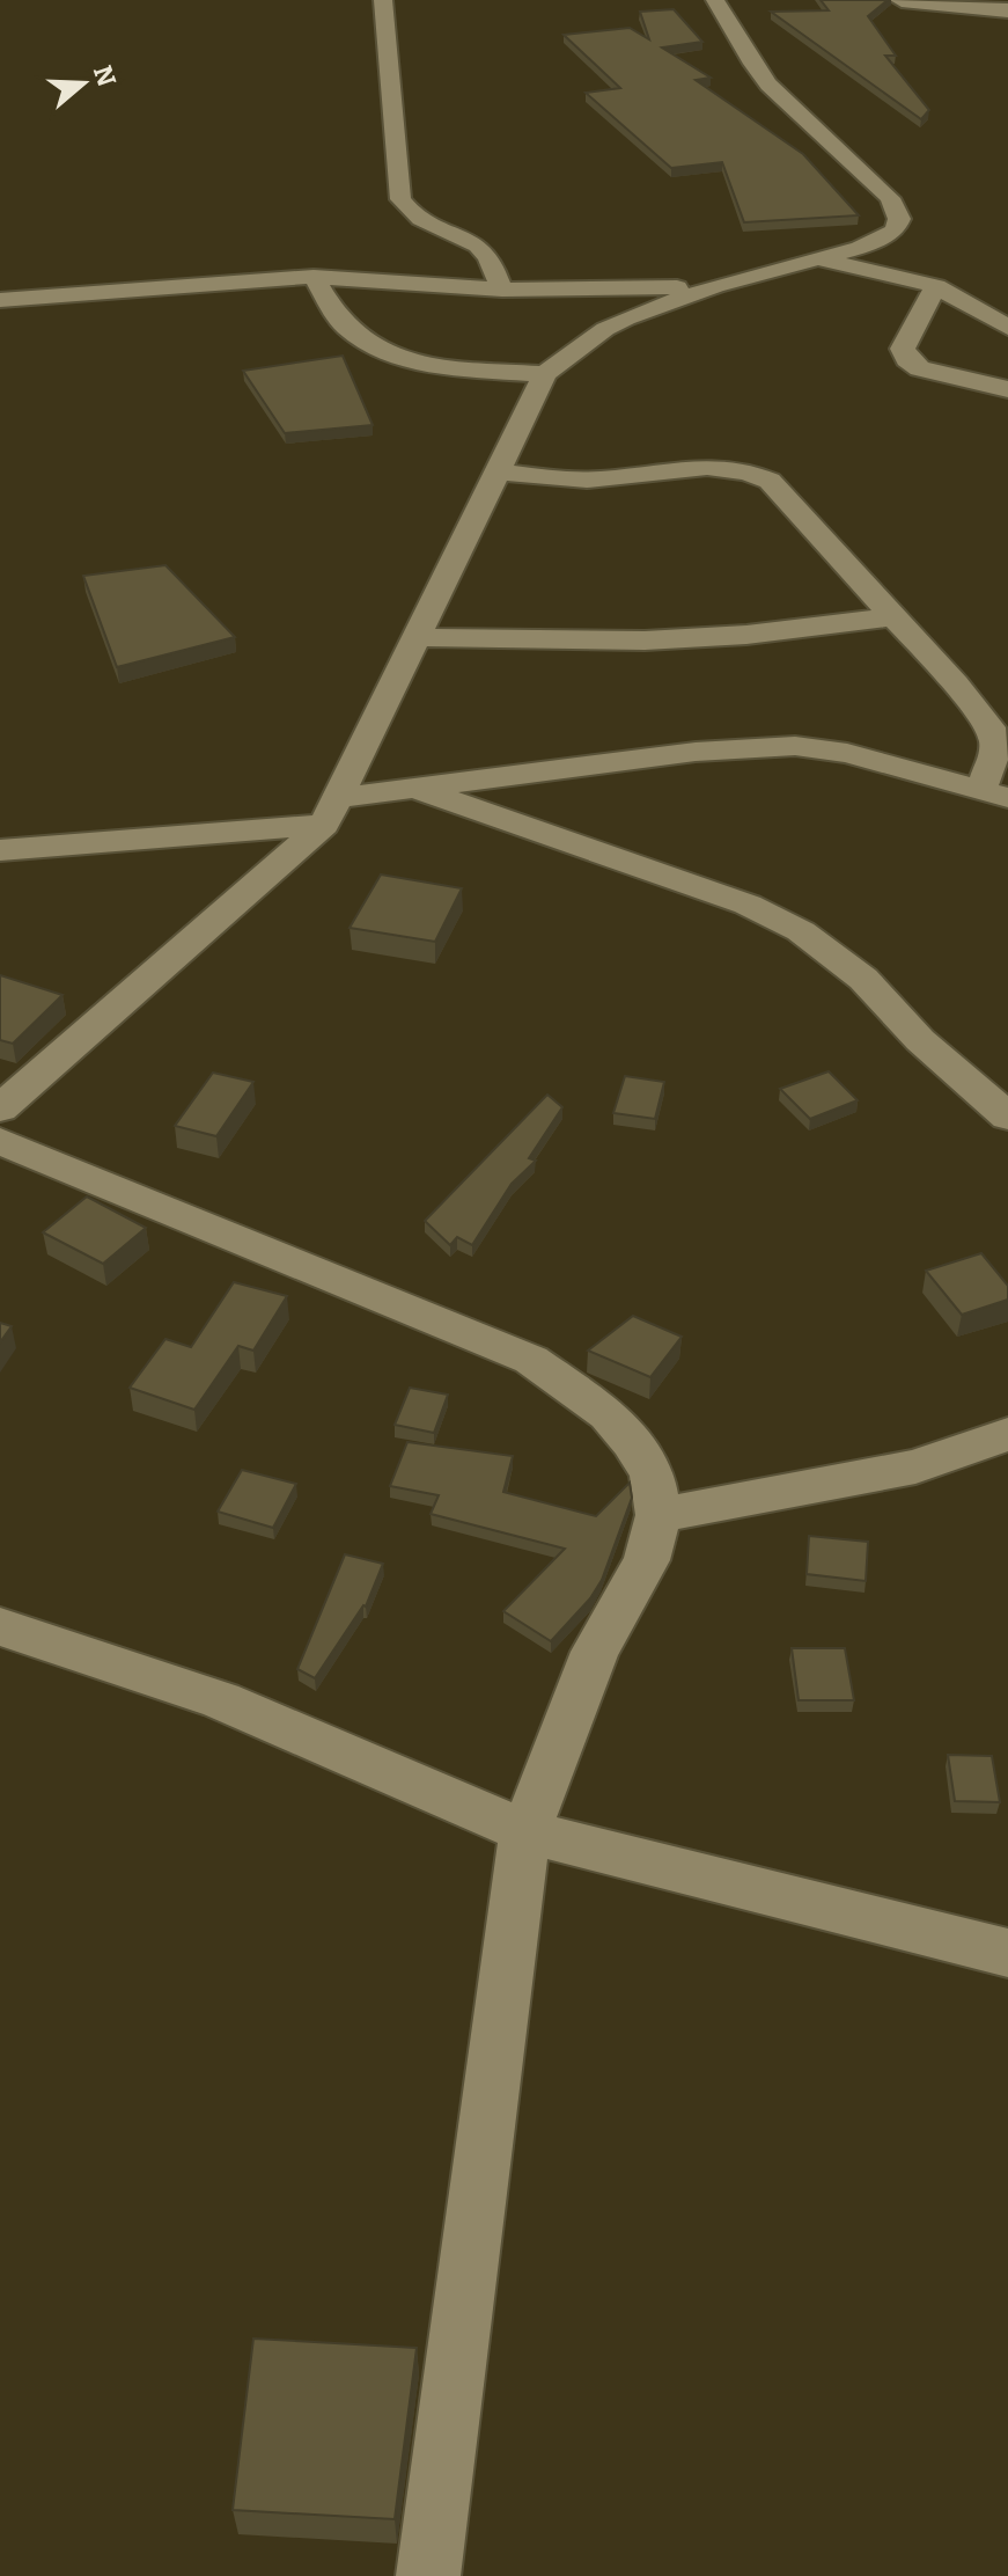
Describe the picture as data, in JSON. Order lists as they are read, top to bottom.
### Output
{
  "north": "right"
}
